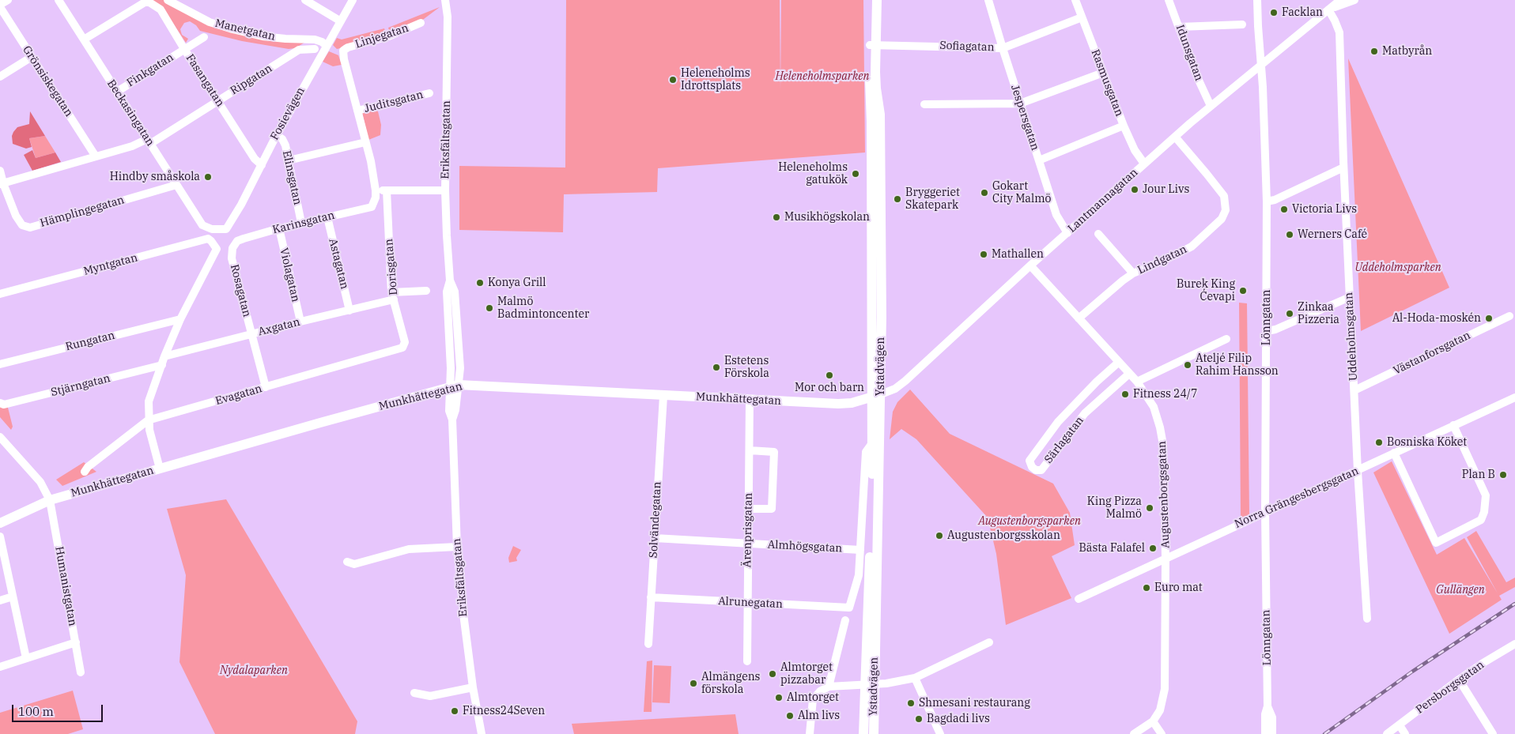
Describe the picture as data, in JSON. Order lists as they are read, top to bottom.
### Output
{
  "streets": {
    "main road": ["Ystadvägen", "Munkhättegatan"],
    "street": [
      "Manetgatan",
      "Linjegatan",
      "Sofiagatan",
      "Idunsgatan",
      "Finkgatan",
      "Ripgatan",
      "Fasangatan",
      "Grönsiskegatan",
      "Rasmusgatan",
      "Juditsgatan",
      "Beckasingatan",
      "Fosievägen",
      "Jespersgatan",
      "Eriksfältsgatan",
      "Elinsgatan",
      "Lantmannagatan",
      "Hämplingegatan",
      "Karinsgatan",
      "Lindgatan",
      "Astagatan",
      "Myntgatan",
      "Dorisgatan",
      "Violagatan",
      "Rosagatan",
      "Lönngatan",
      "Axgatan",
      "Uddeholmsgatan",
      "Rungatan",
      "Västanforsgatan",
      "Stjärngatan",
      "Evagatan",
      "Särlagatan",
      "Augustenborgsgatan",
      "Norra Grängesbergsgatan",
      "Solvändegatan",
      "Ärenprisgatan",
      "Almhögsgatan",
      "Humanistgatan",
      "Alrunegatan",
      "Persborgsgatan"
    ]
  },
  "crossings": [
    ["Manetgatan", "Fosievägen"],
    ["Linjegatan", "Juditsgatan"],
    ["Sofiagatan", "Rasmusgatan"],
    ["Sofiagatan", "Jespersgatan"],
    ["Sofiagatan", "Ystadvägen"],
    ["Idunsgatan", "Lantmannagatan"],
    ["Finkgatan", "Fasangatan"],
    ["Finkgatan", "Beckasingatan"],
    ["Ripgatan", "Fasangatan"],
    ["Ripgatan", "Grönsiskegatan"],
    ["Ripgatan", "Beckasingatan"],
    ["Ripgatan", "Hämplingegatan"],
    ["Fasangatan", "Beckasingatan"],
    ["Fasangatan", "Fosievägen"],
    ["Rasmusgatan", "Lantmannagatan"],
    ["Beckasingatan", "Fosievägen"],
    ["Beckasingatan", "Hämplingegatan"],
    ["Fosievägen", "Elinsgatan"],
    ["Jespersgatan", "Lantmannagatan"],
    ["Eriksfältsgatan", "Munkhättegatan"],
    ["Elinsgatan", "Karinsgatan"],
    ["Lantmannagatan", "Lindgatan"],
    ["Lantmannagatan", "Lönngatan"],
    ["Lantmannagatan", "Uddeholmsgatan"],
    ["Lantmannagatan", "Ystadvägen"],
    ["Lantmannagatan", "Munkhättegatan"],
    ["Lantmannagatan", "Augustenborgsgatan"],
    ["Karinsgatan", "Astagatan"],
    ["Karinsgatan", "Dorisgatan"],
    ["Karinsgatan", "Violagatan"],
    ["Karinsgatan", "Rosagatan"],
    ["Lindgatan", "Augustenborgsgatan"],
    ["Astagatan", "Axgatan"],
    ["Myntgatan", "Rungatan"],
    ["Dorisgatan", "Axgatan"],
    ["Dorisgatan", "Evagatan"],
    ["Violagatan", "Axgatan"],
    ["Rosagatan", "Axgatan"],
    ["Rosagatan", "Evagatan"],
    ["Lönngatan", "Norra Grängesbergsgatan"],
    ["Uddeholmsgatan", "Västanforsgatan"],
    ["Uddeholmsgatan", "Norra Grängesbergsgatan"],
    ["Ystadvägen", "Munkhättegatan"],
    ["Ystadvägen", "Almhögsgatan"],
    ["Ystadvägen", "Alrunegatan"],
    ["Munkhättegatan", "Solvändegatan"],
    ["Munkhättegatan", "Ärenprisgatan"],
    ["Munkhättegatan", "Humanistgatan"],
    ["Särlagatan", "Augustenborgsgatan"],
    ["Augustenborgsgatan", "Norra Grängesbergsgatan"],
    ["Solvändegatan", "Almhögsgatan"],
    ["Solvändegatan", "Alrunegatan"],
    ["Ärenprisgatan", "Almhögsgatan"],
    ["Ärenprisgatan", "Alrunegatan"]
  ],
  "parks": [
    "Heleneholmsparken",
    "Uddeholmsparken",
    "Augustenborgsparken",
    "Gullängen",
    "Nydalaparken"
  ],
  "places": [
    "Facklan",
    "Matbyrån",
    "Heleneholms Idrottsplats",
    "Heleneholms gatukök",
    "Hindby småskola",
    "Jour Livs",
    "Gokart City Malmö",
    "Bryggeriet Skatepark",
    "Victoria Livs",
    "Musikhögskolan",
    "Werners Café",
    "Mathallen",
    "Konya Grill",
    "Burek King Ćevapi",
    "Malmö Badmintoncenter",
    "Zinkaa Pizzeria",
    "Al-Hoda-moskén",
    "Ateljé Filip Rahim Hansson",
    "Estetens Förskola",
    "Mor och barn",
    "Fitness 24/7",
    "Bosniska Köket",
    "Plan B",
    "King Pizza Malmö",
    "Augustenborgsskolan",
    "Bästa Falafel",
    "Euro mat",
    "Almtorget pizzabar",
    "Almängens förskola",
    "Almtorget",
    "Shmesani restaurang",
    "Fitness24Seven",
    "Alm livs",
    "Bagdadi livs"
  ],
  "scale_bar": "100 m"
}
